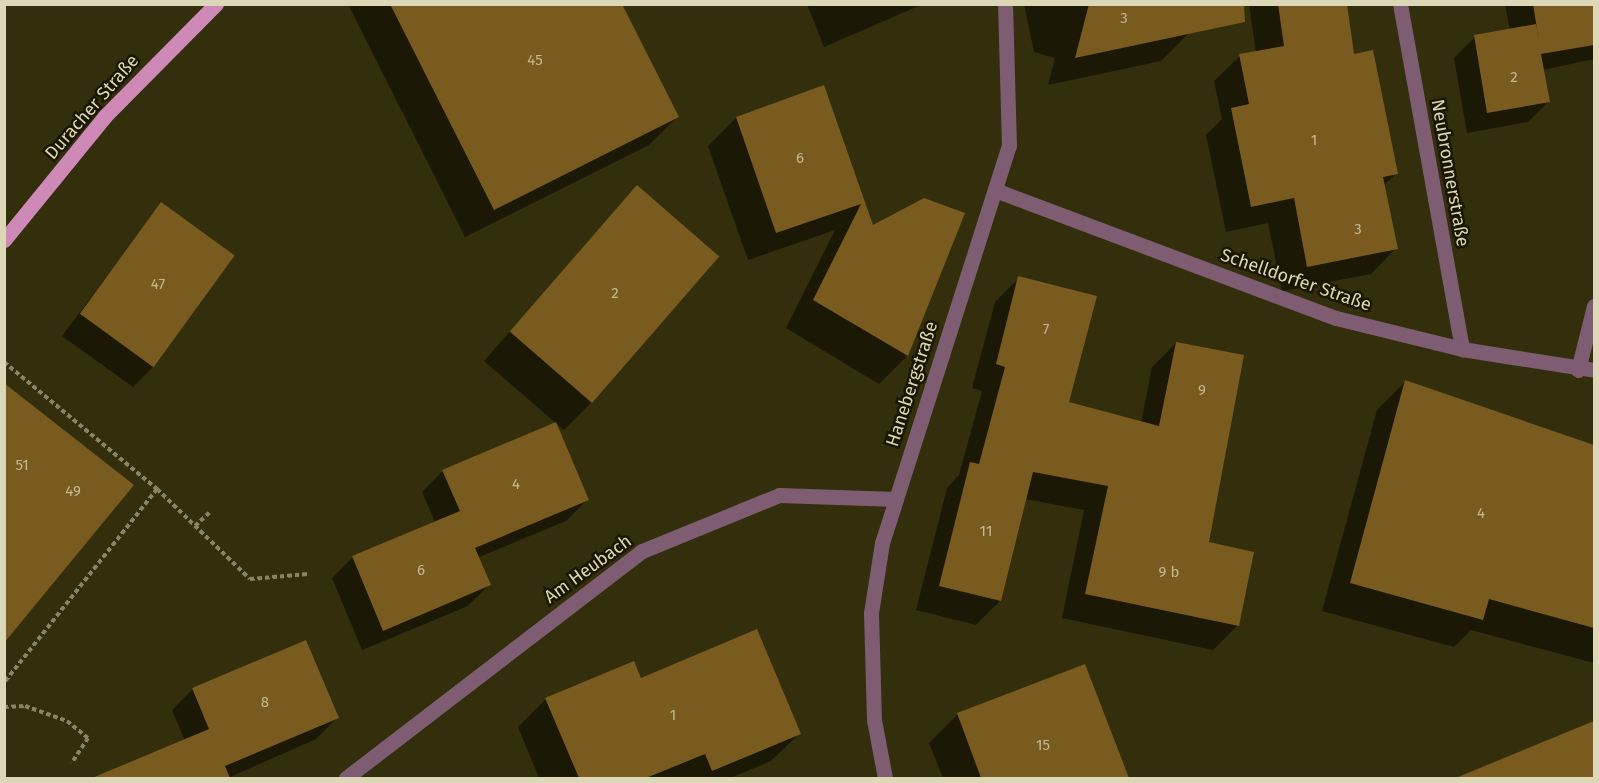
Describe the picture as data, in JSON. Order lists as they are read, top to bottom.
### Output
{
  "streets": {
    "main road": ["Duracher Straße"],
    "street": [
      "Neubronnerstraße",
      "Schelldorfer Straße",
      "Hanebergstraße",
      "Am Heubach"
    ]
  },
  "crossings": [
    ["Neubronnerstraße", "Schelldorfer Straße"],
    ["Schelldorfer Straße", "Hanebergstraße"],
    ["Hanebergstraße", "Am Heubach"]
  ],
  "house_numbers": [
    "3",
    "45",
    "2",
    "1",
    "6",
    "3",
    "47",
    "2",
    "7",
    "9",
    "51",
    "4",
    "49",
    "4",
    "11",
    "6",
    "9 b",
    "8",
    "1",
    "15"
  ]
}
